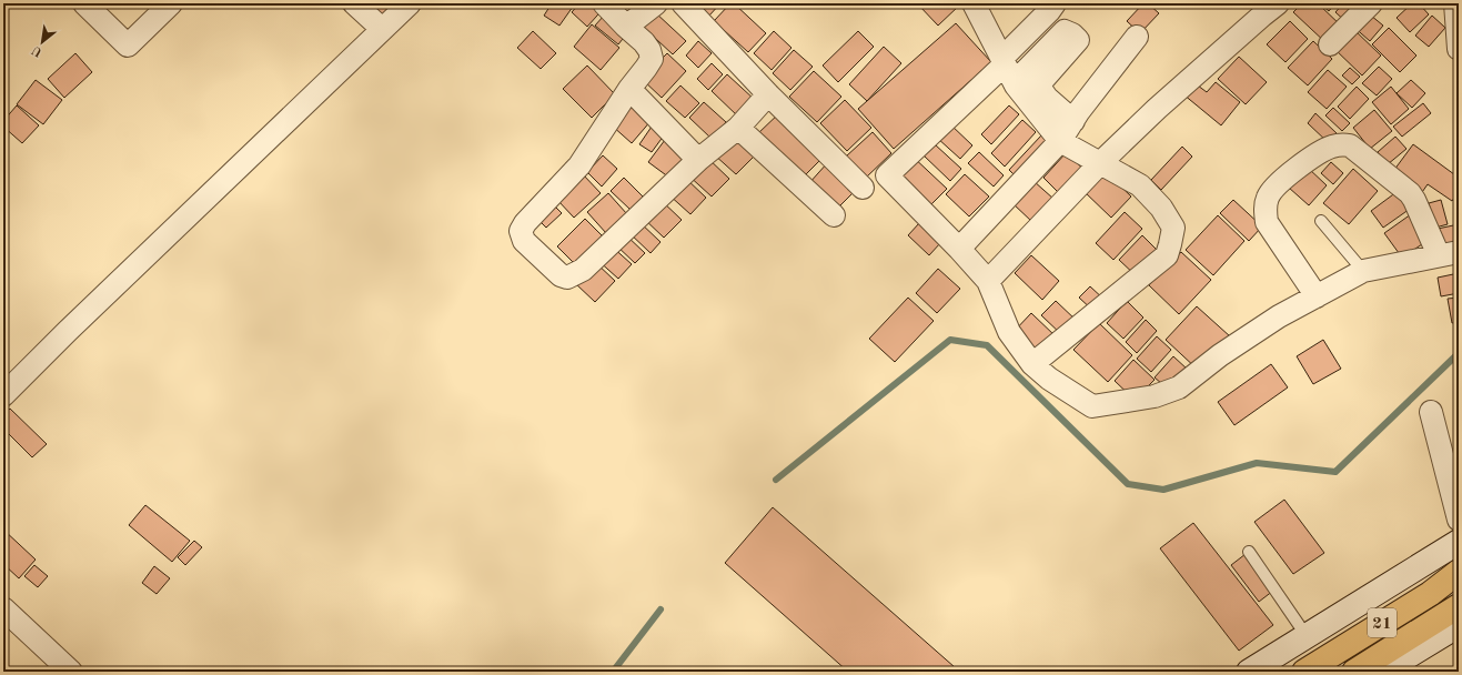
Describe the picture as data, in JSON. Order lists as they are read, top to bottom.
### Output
{
  "streets": {
    "highway": ["21"]
  },
  "north": "bottom left"
}
